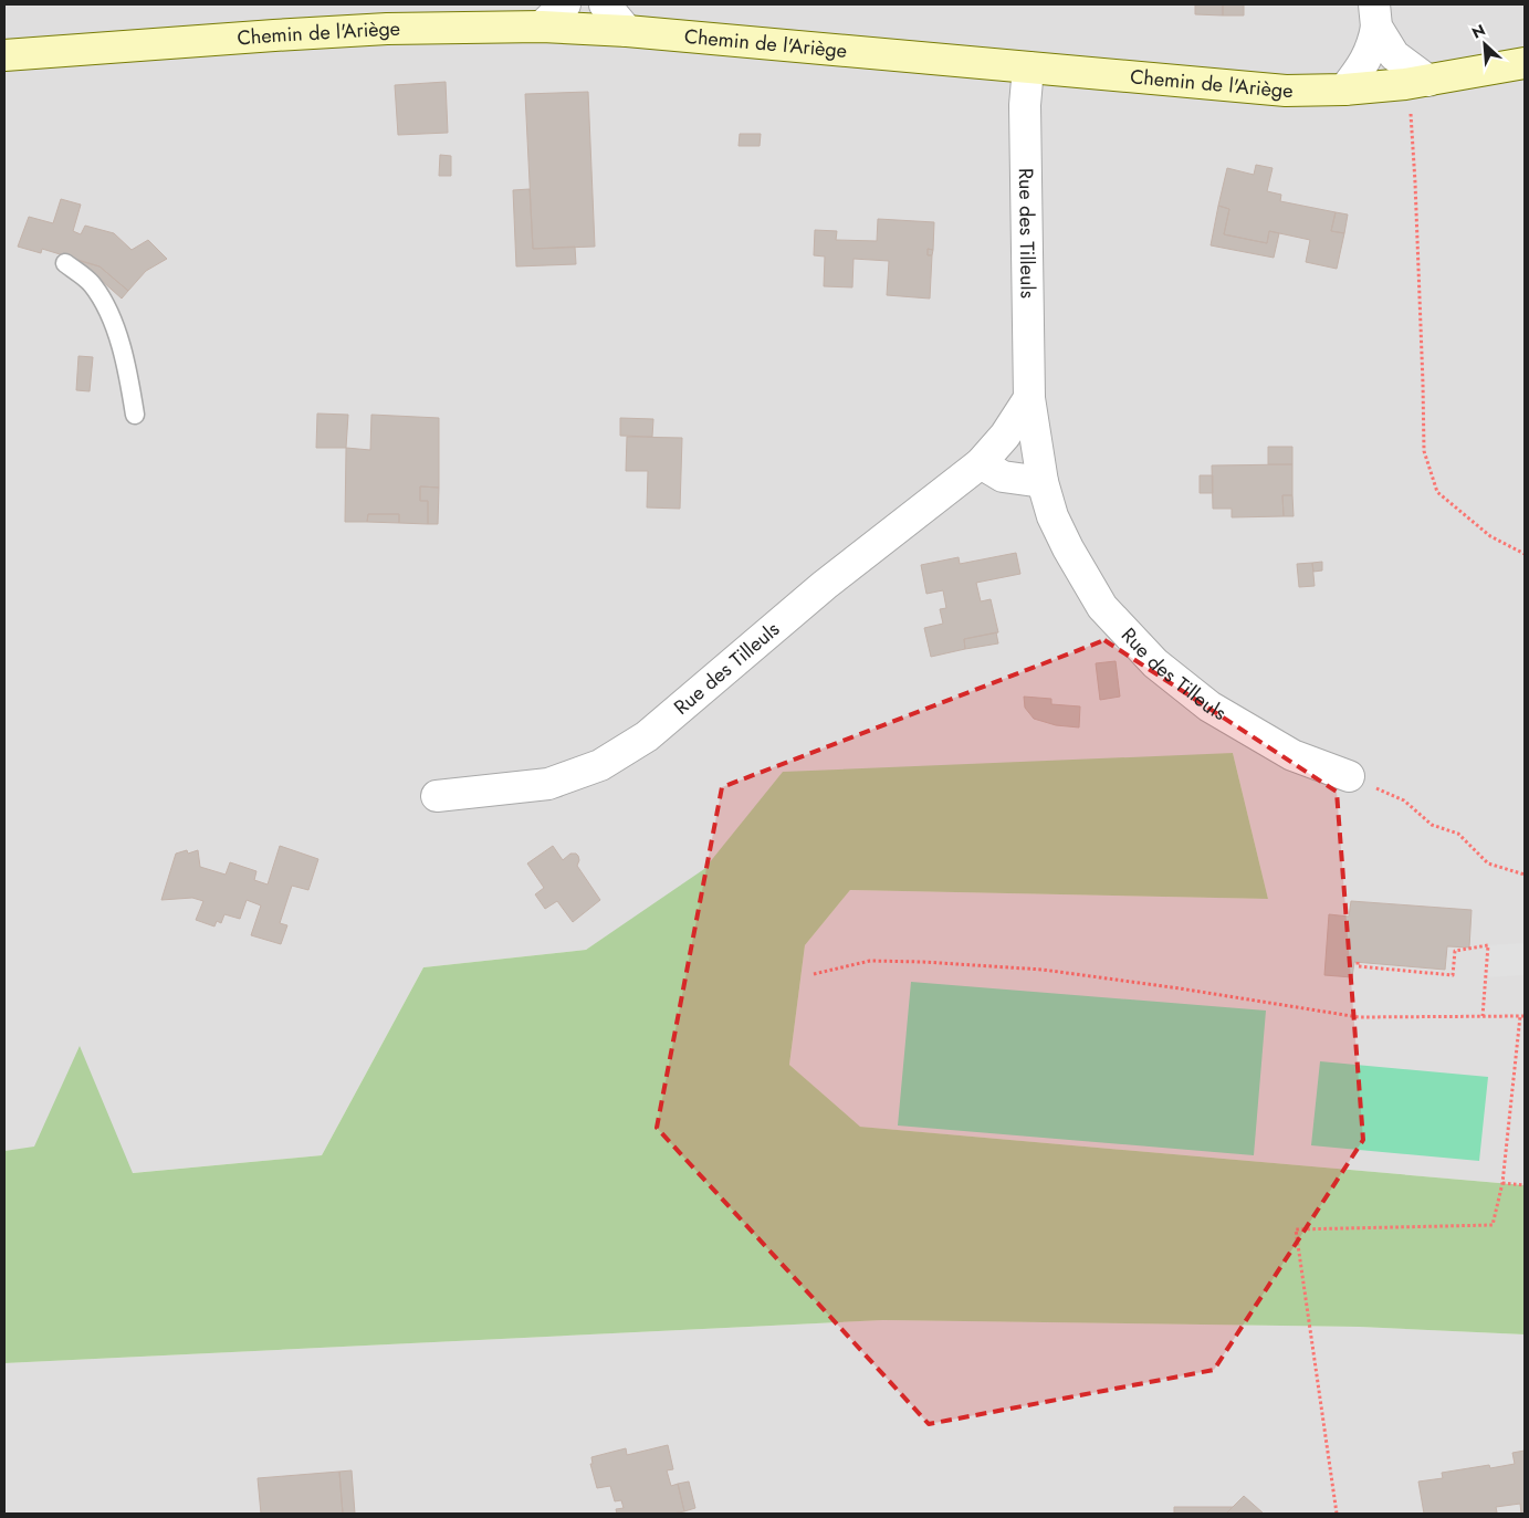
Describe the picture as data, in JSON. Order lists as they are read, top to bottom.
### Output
{
  "streets": {
    "street": ["Chemin de l'Ariège", "Rue des Tilleuls"]
  },
  "crossings": [
    ["Chemin de l'Ariège", "Rue des Tilleuls"]
  ],
  "north": "top left"
}
